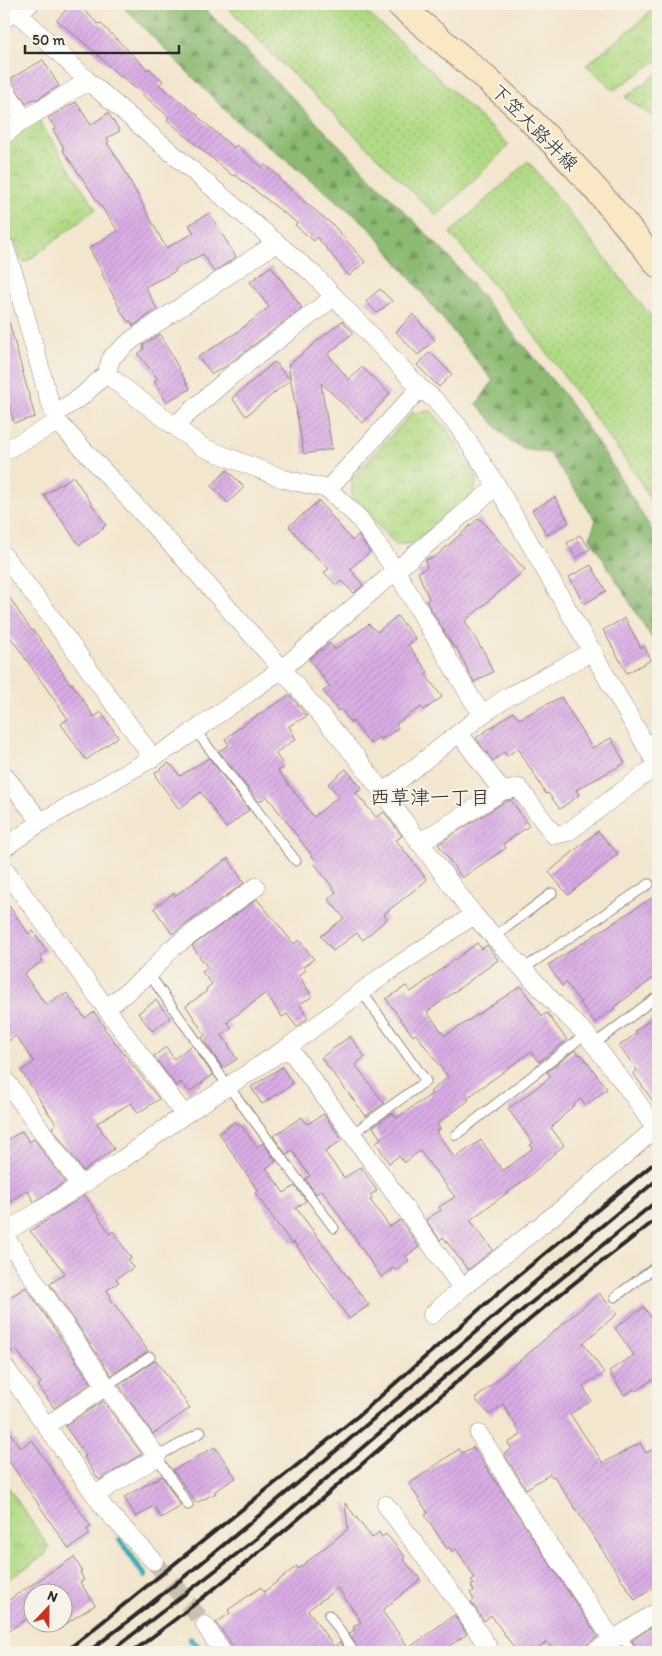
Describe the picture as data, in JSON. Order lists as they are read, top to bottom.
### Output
{
  "streets": {
    "main road": ["下笠大路井線"]
  },
  "districts": ["西草津一丁目"],
  "scale_bar": "50 m",
  "north": "top"
}
